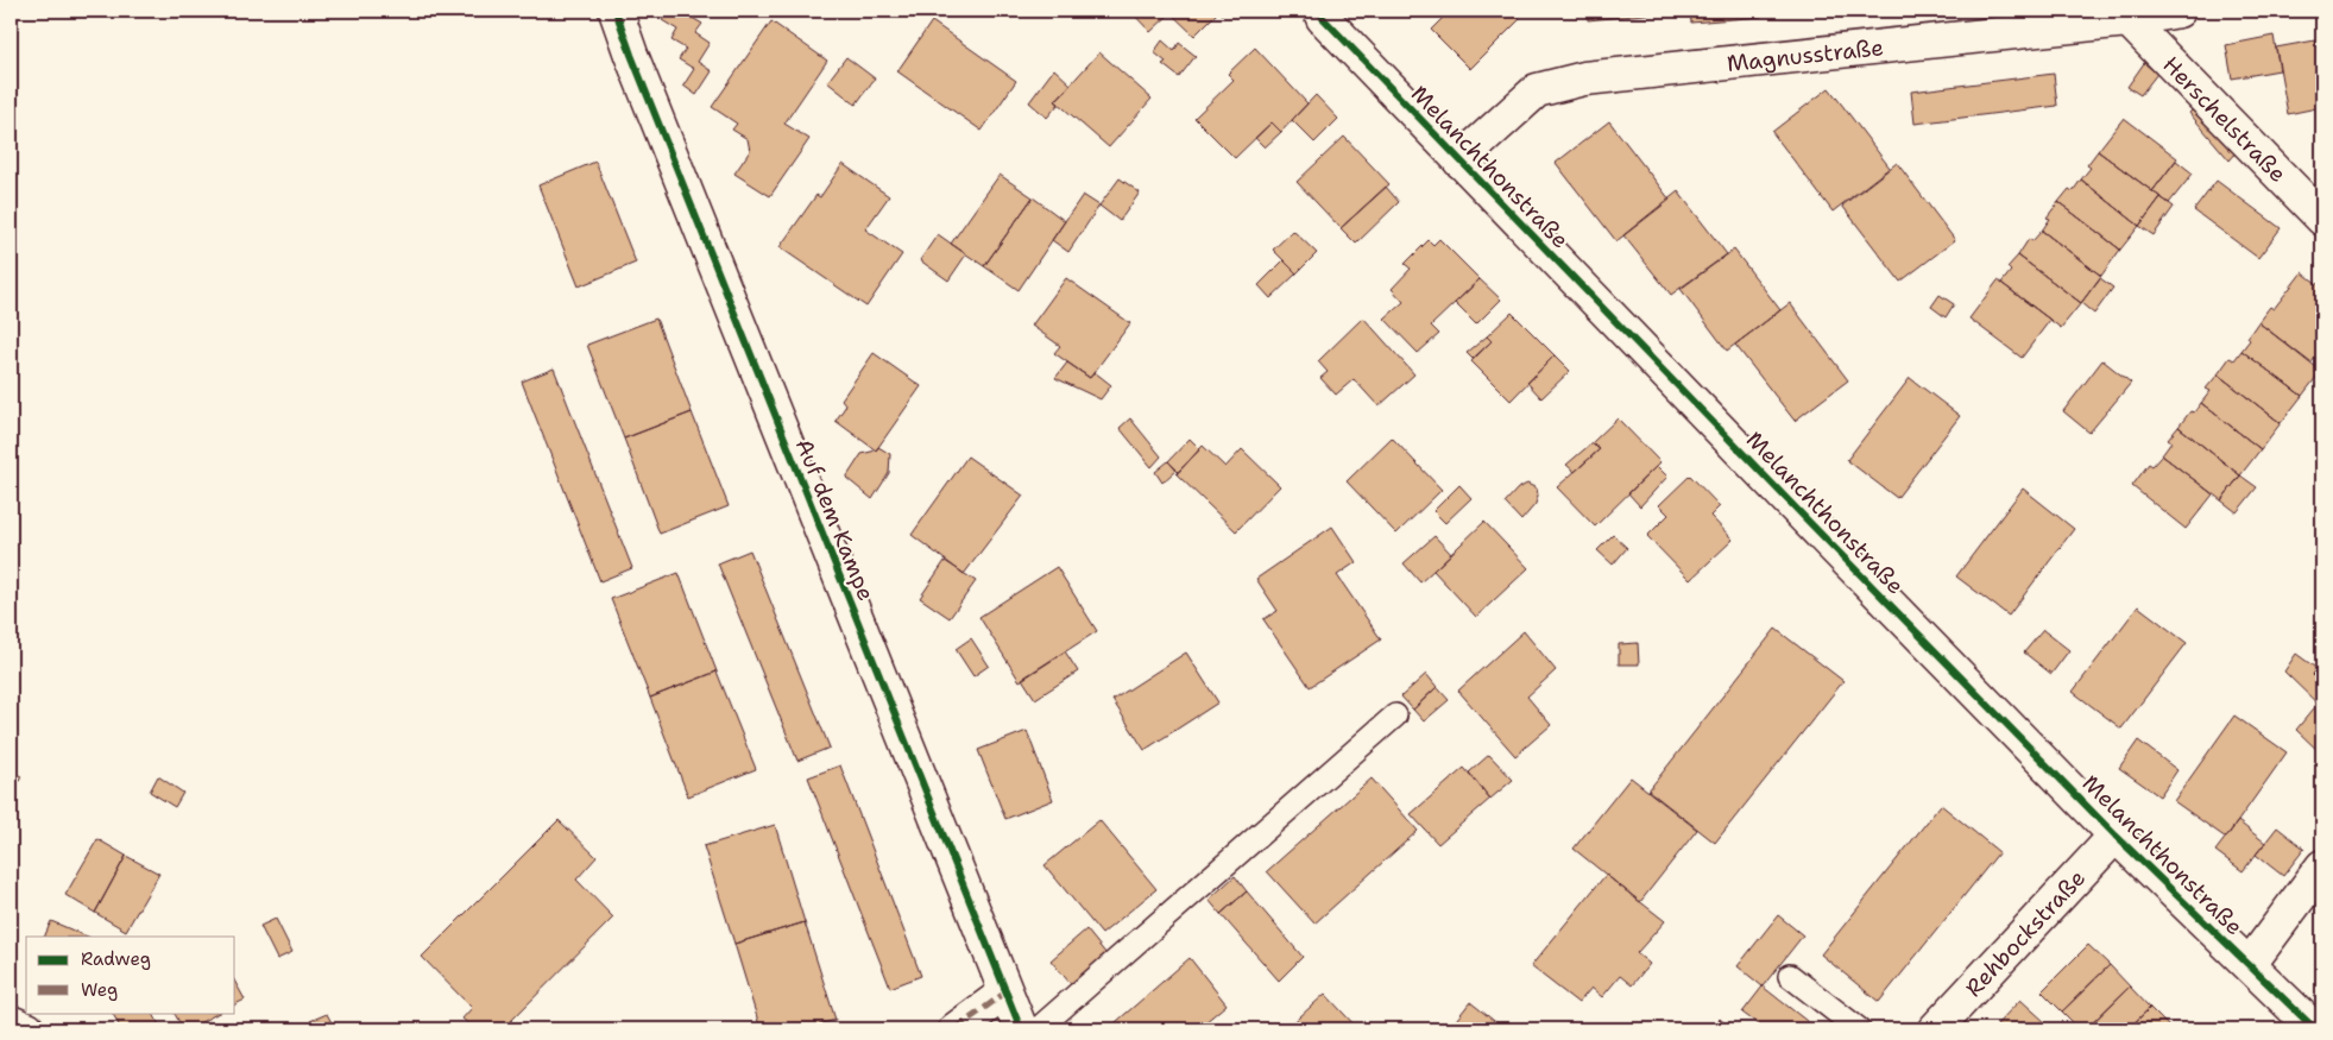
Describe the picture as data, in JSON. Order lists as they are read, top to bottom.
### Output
{
  "streets": {
    "street": [
      "Magnusstraße",
      "Herschelstraße",
      "Melanchthonstraße",
      "Auf dem Kampe",
      "Rehbockstraße"
    ]
  },
  "crossings": [
    ["Magnusstraße", "Herschelstraße"],
    ["Magnusstraße", "Melanchthonstraße"],
    ["Melanchthonstraße", "Rehbockstraße"]
  ],
  "legend": ["Radweg", "Weg"]
}
